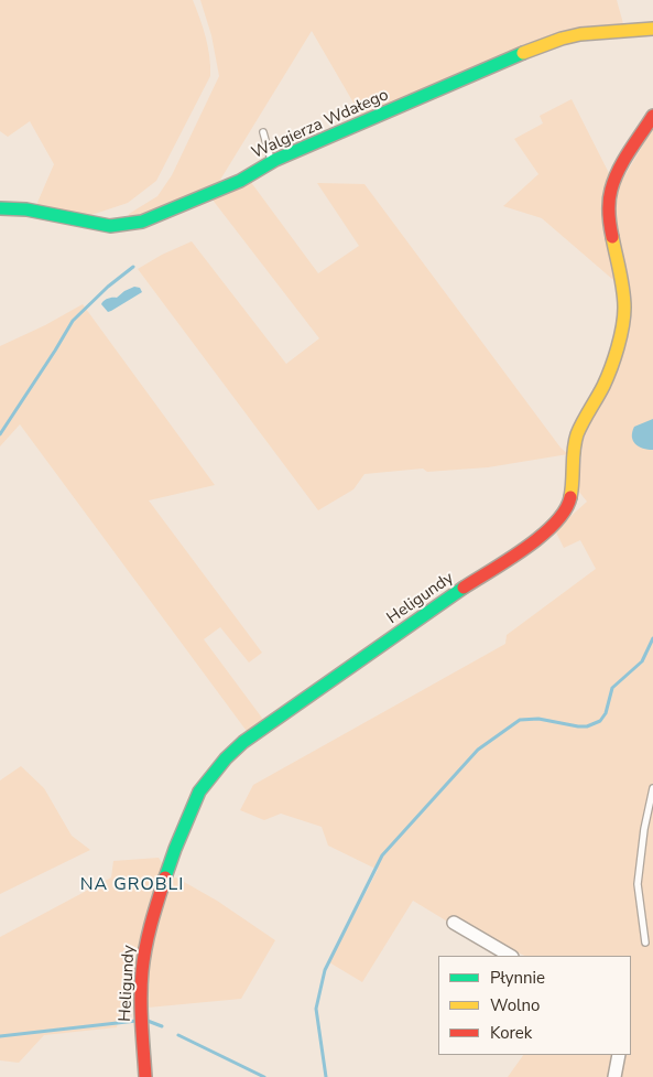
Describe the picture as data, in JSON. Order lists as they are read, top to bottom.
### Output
{
  "streets": {
    "street": ["Walgierza Wdałego", "Heligundy"]
  },
  "districts": ["NA GROBLI"],
  "legend": ["Płynnie", "Wolno", "Korek"]
}
